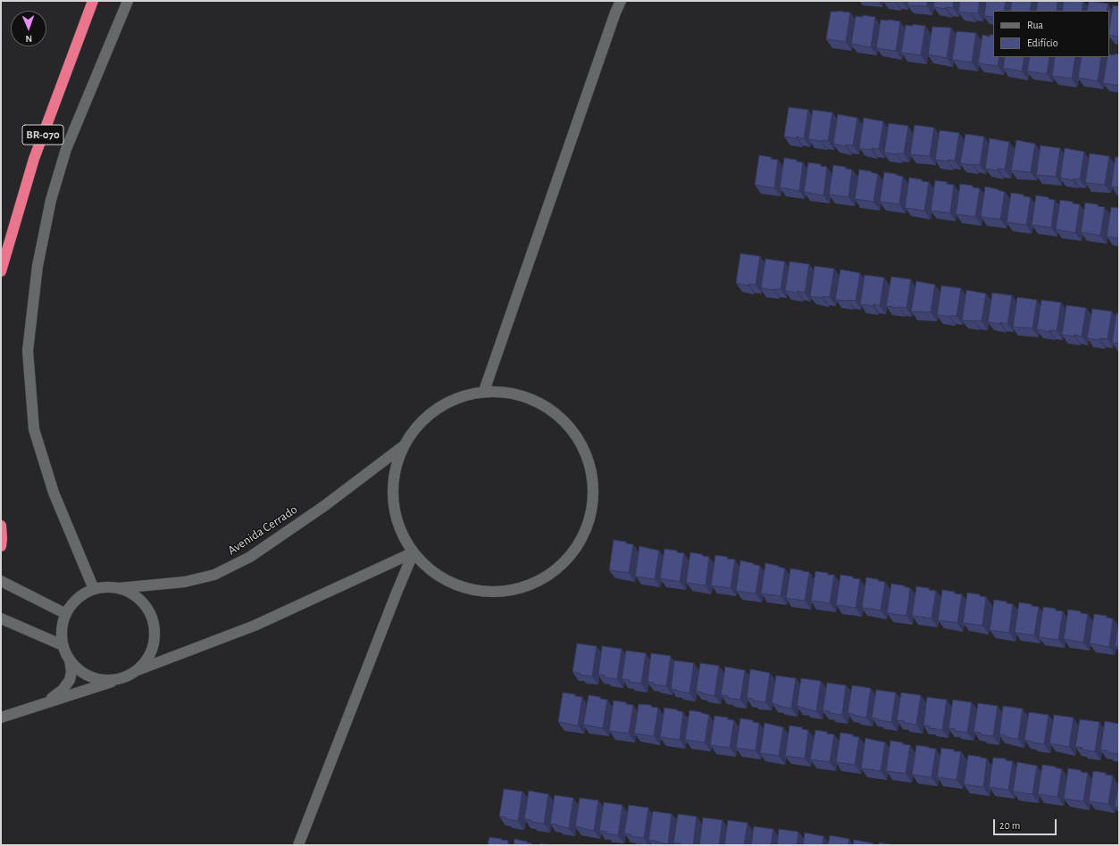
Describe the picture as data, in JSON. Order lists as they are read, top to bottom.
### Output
{
  "streets": {
    "highway": ["BR-070"],
    "street": ["Avenida Cerrado"]
  },
  "legend": ["Rua", "Edifício"],
  "scale_bar": "20 m",
  "north": "bottom"
}
